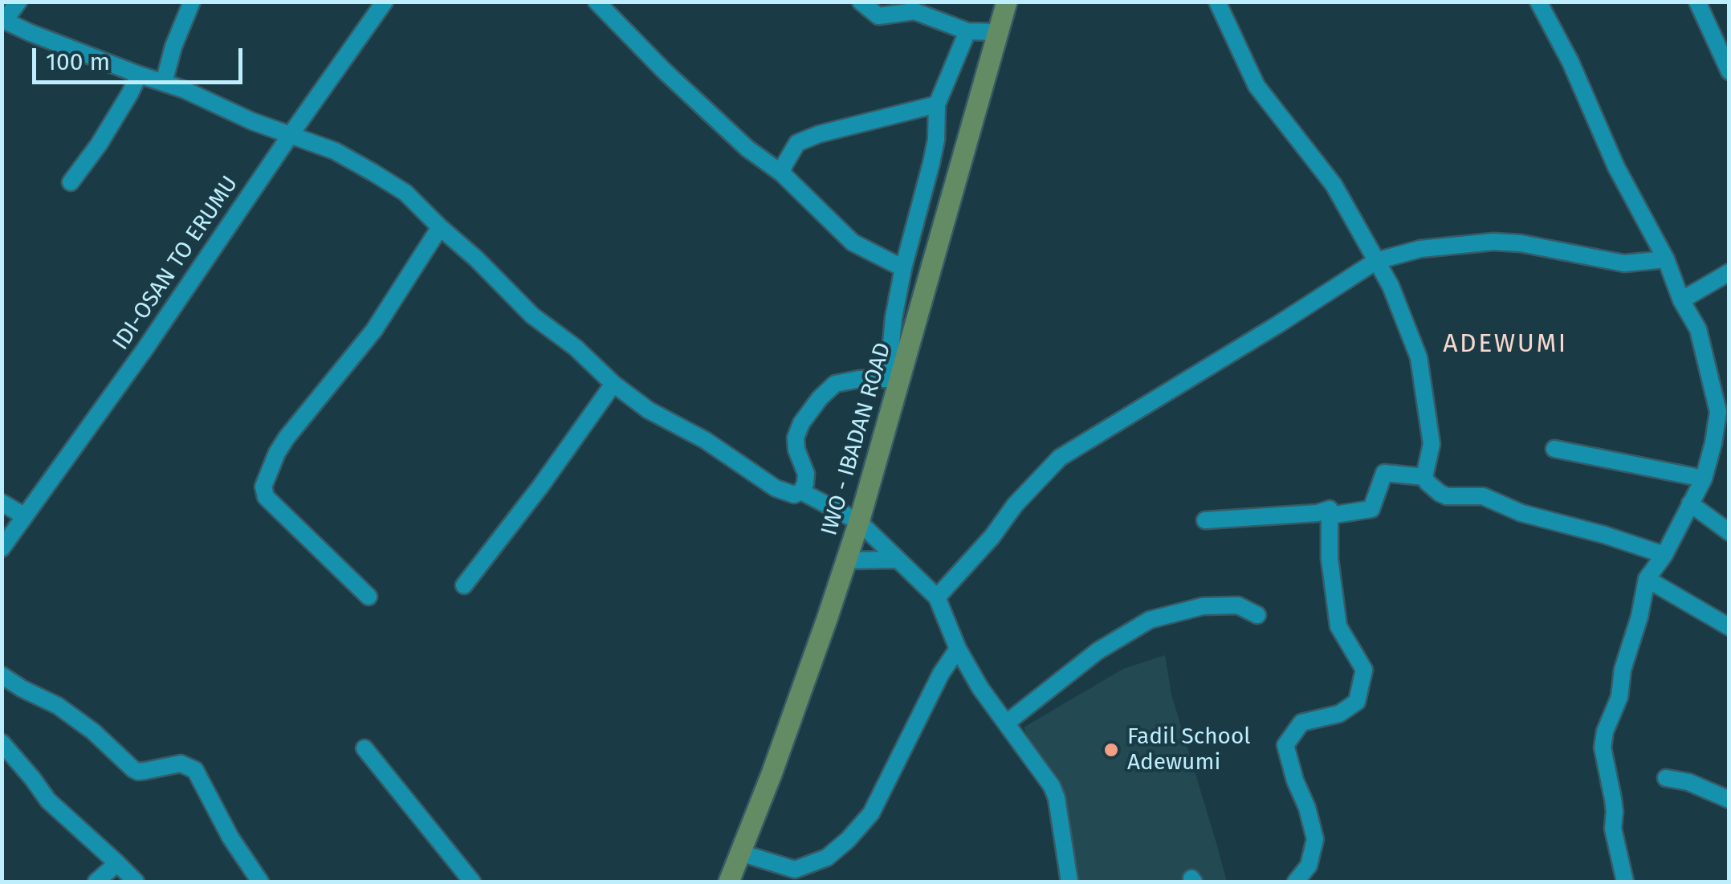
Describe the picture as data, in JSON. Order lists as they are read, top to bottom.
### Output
{
  "streets": {
    "main road": ["IWO - IBADAN ROAD"],
    "street": ["IDI-OSAN TO ERUMU"]
  },
  "districts": ["ADEWUMI"],
  "places": ["Fadil School Adewumi"],
  "scale_bar": "100 m"
}
